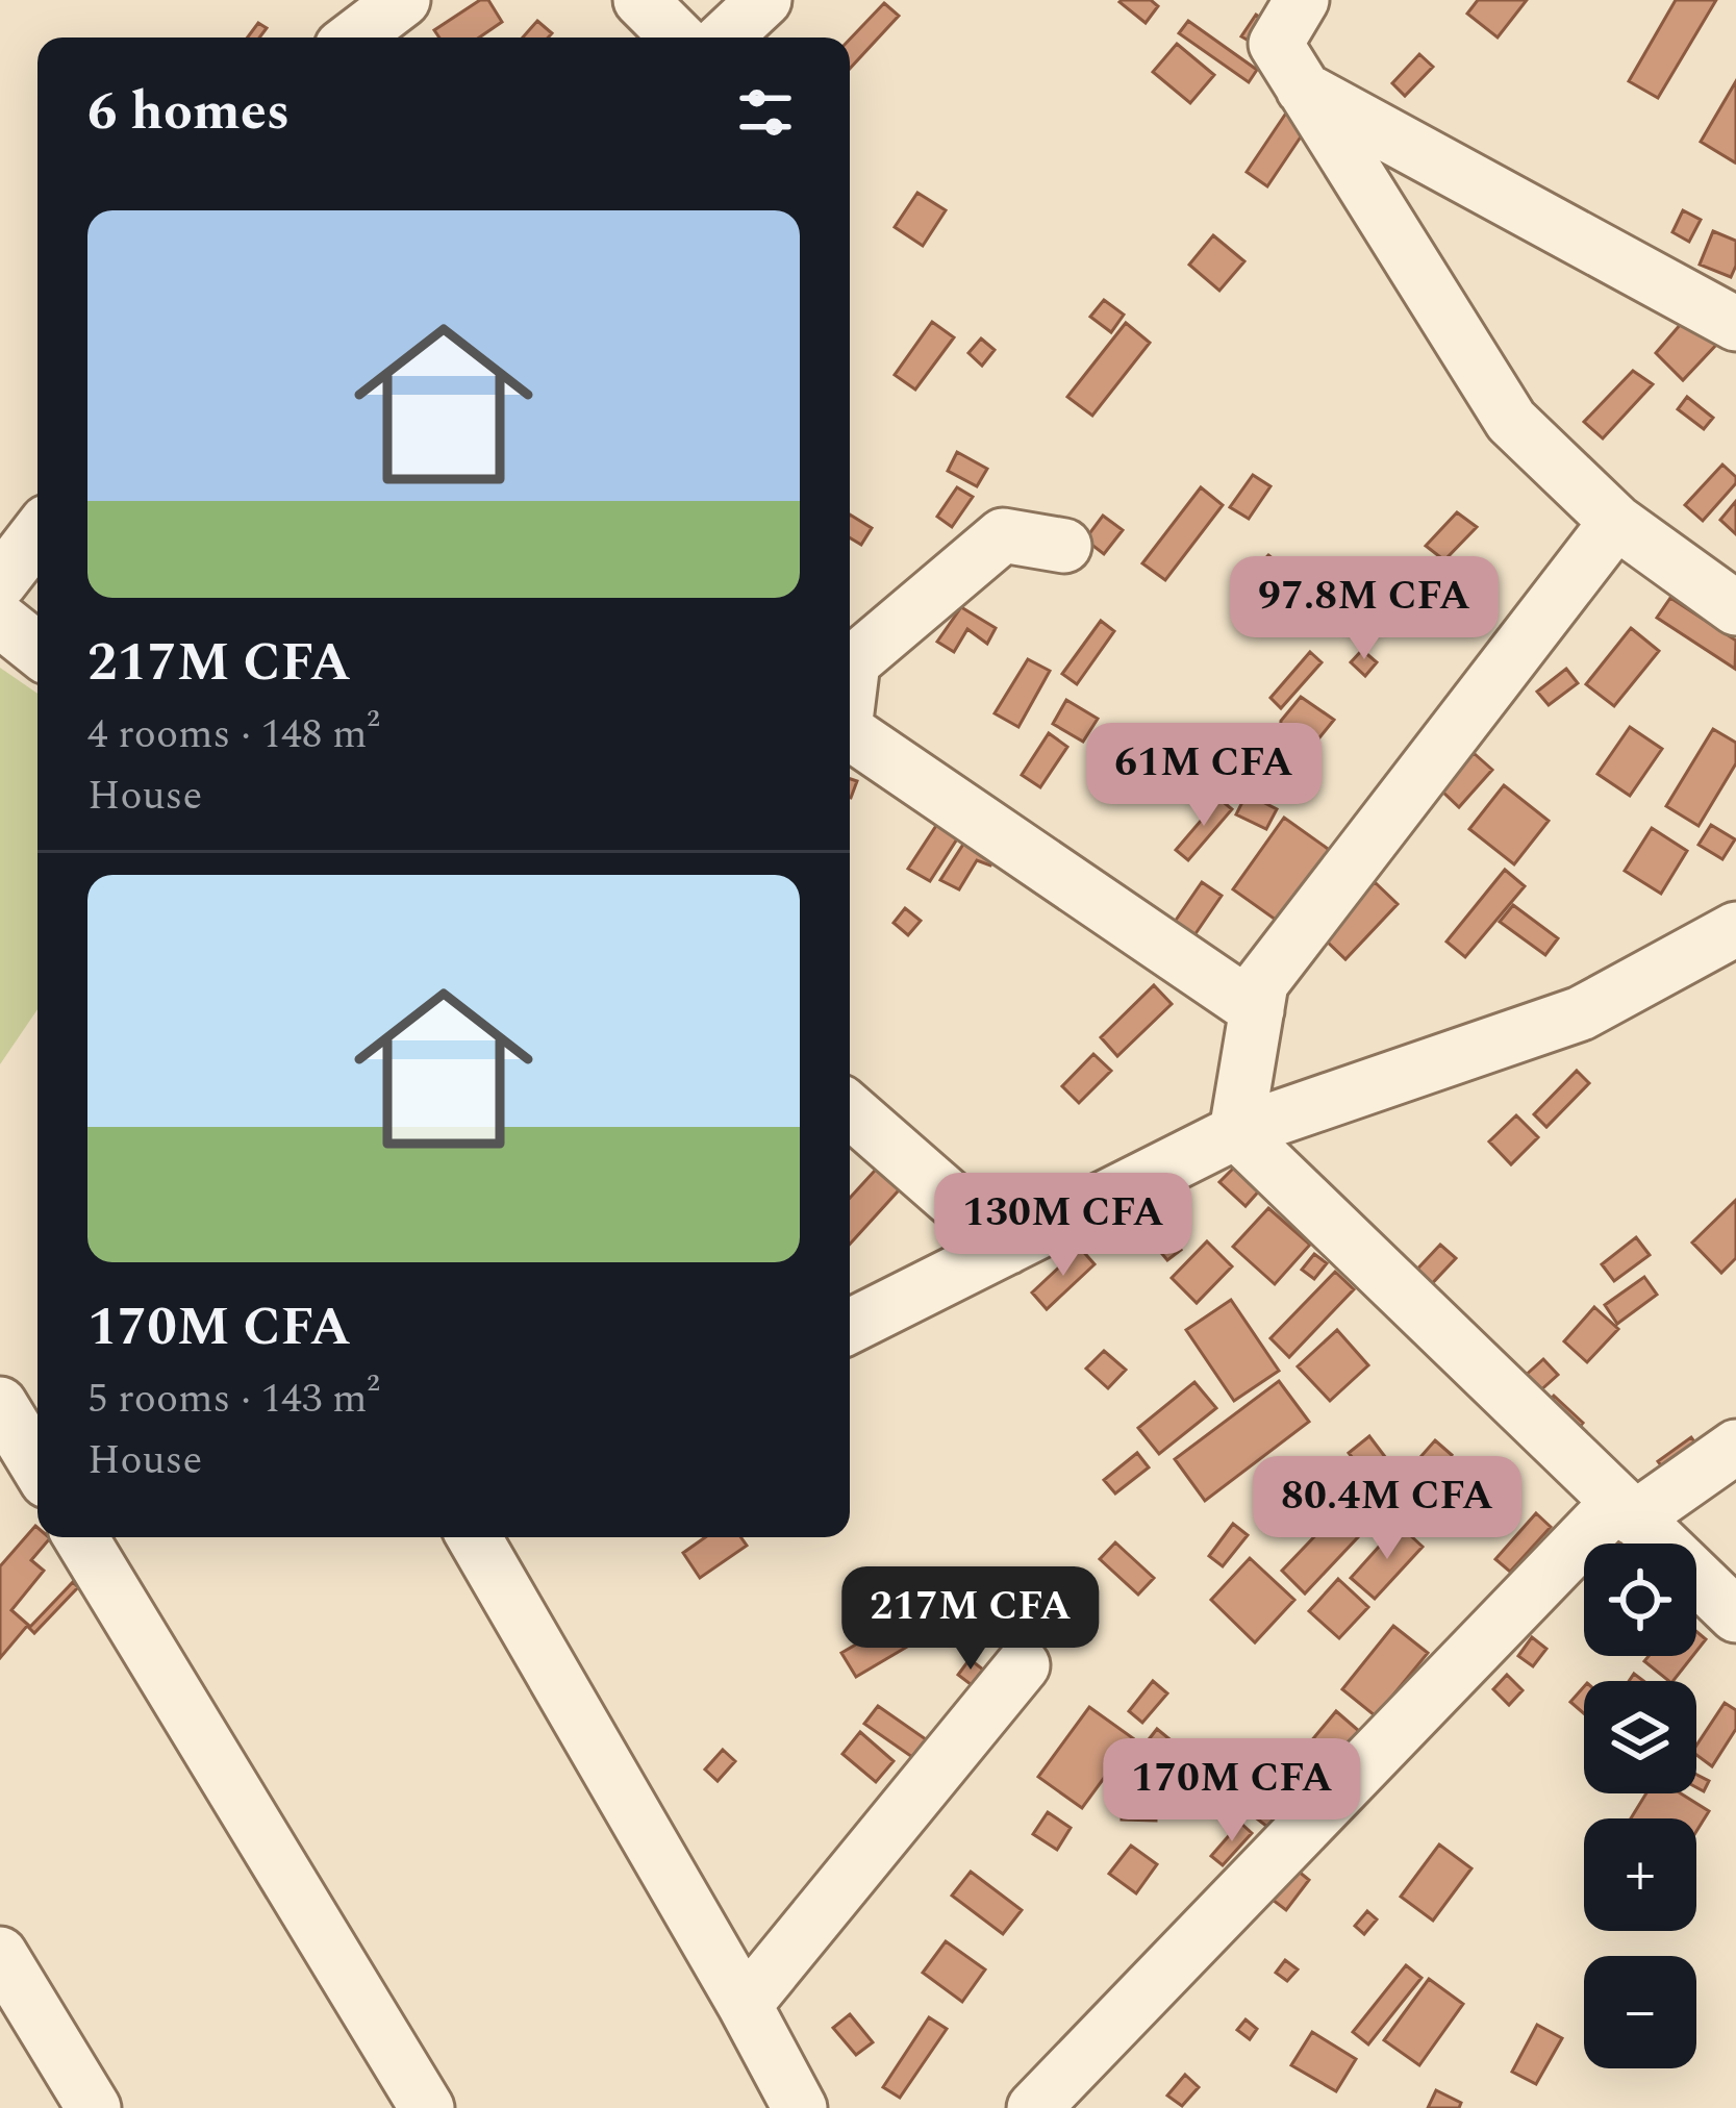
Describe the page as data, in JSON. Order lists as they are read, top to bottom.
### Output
{
  "page": {
    "heading": "6 homes",
    "list": [
      {
        "name": "217M CFA",
        "note": "4 rooms · 148 m² · House"
      },
      {
        "name": "170M CFA",
        "note": "5 rooms · 143 m² · House"
      }
    ],
    "price": [
      "97.8M CFA",
      "61M CFA",
      "130M CFA",
      "80.4M CFA",
      "217M CFA",
      "170M CFA"
    ],
    "map_buttons": ["+", "−"]
  }
}
